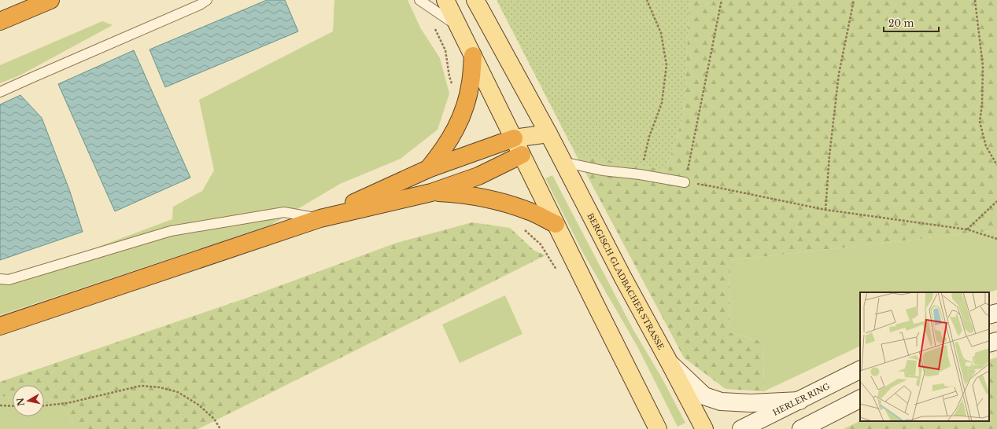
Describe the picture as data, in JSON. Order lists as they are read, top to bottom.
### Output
{
  "streets": {
    "main road": ["BERGISCH GLADBACHER STRASSE", "HERLER RING"]
  },
  "scale_bar": "20 m",
  "north": "left"
}
